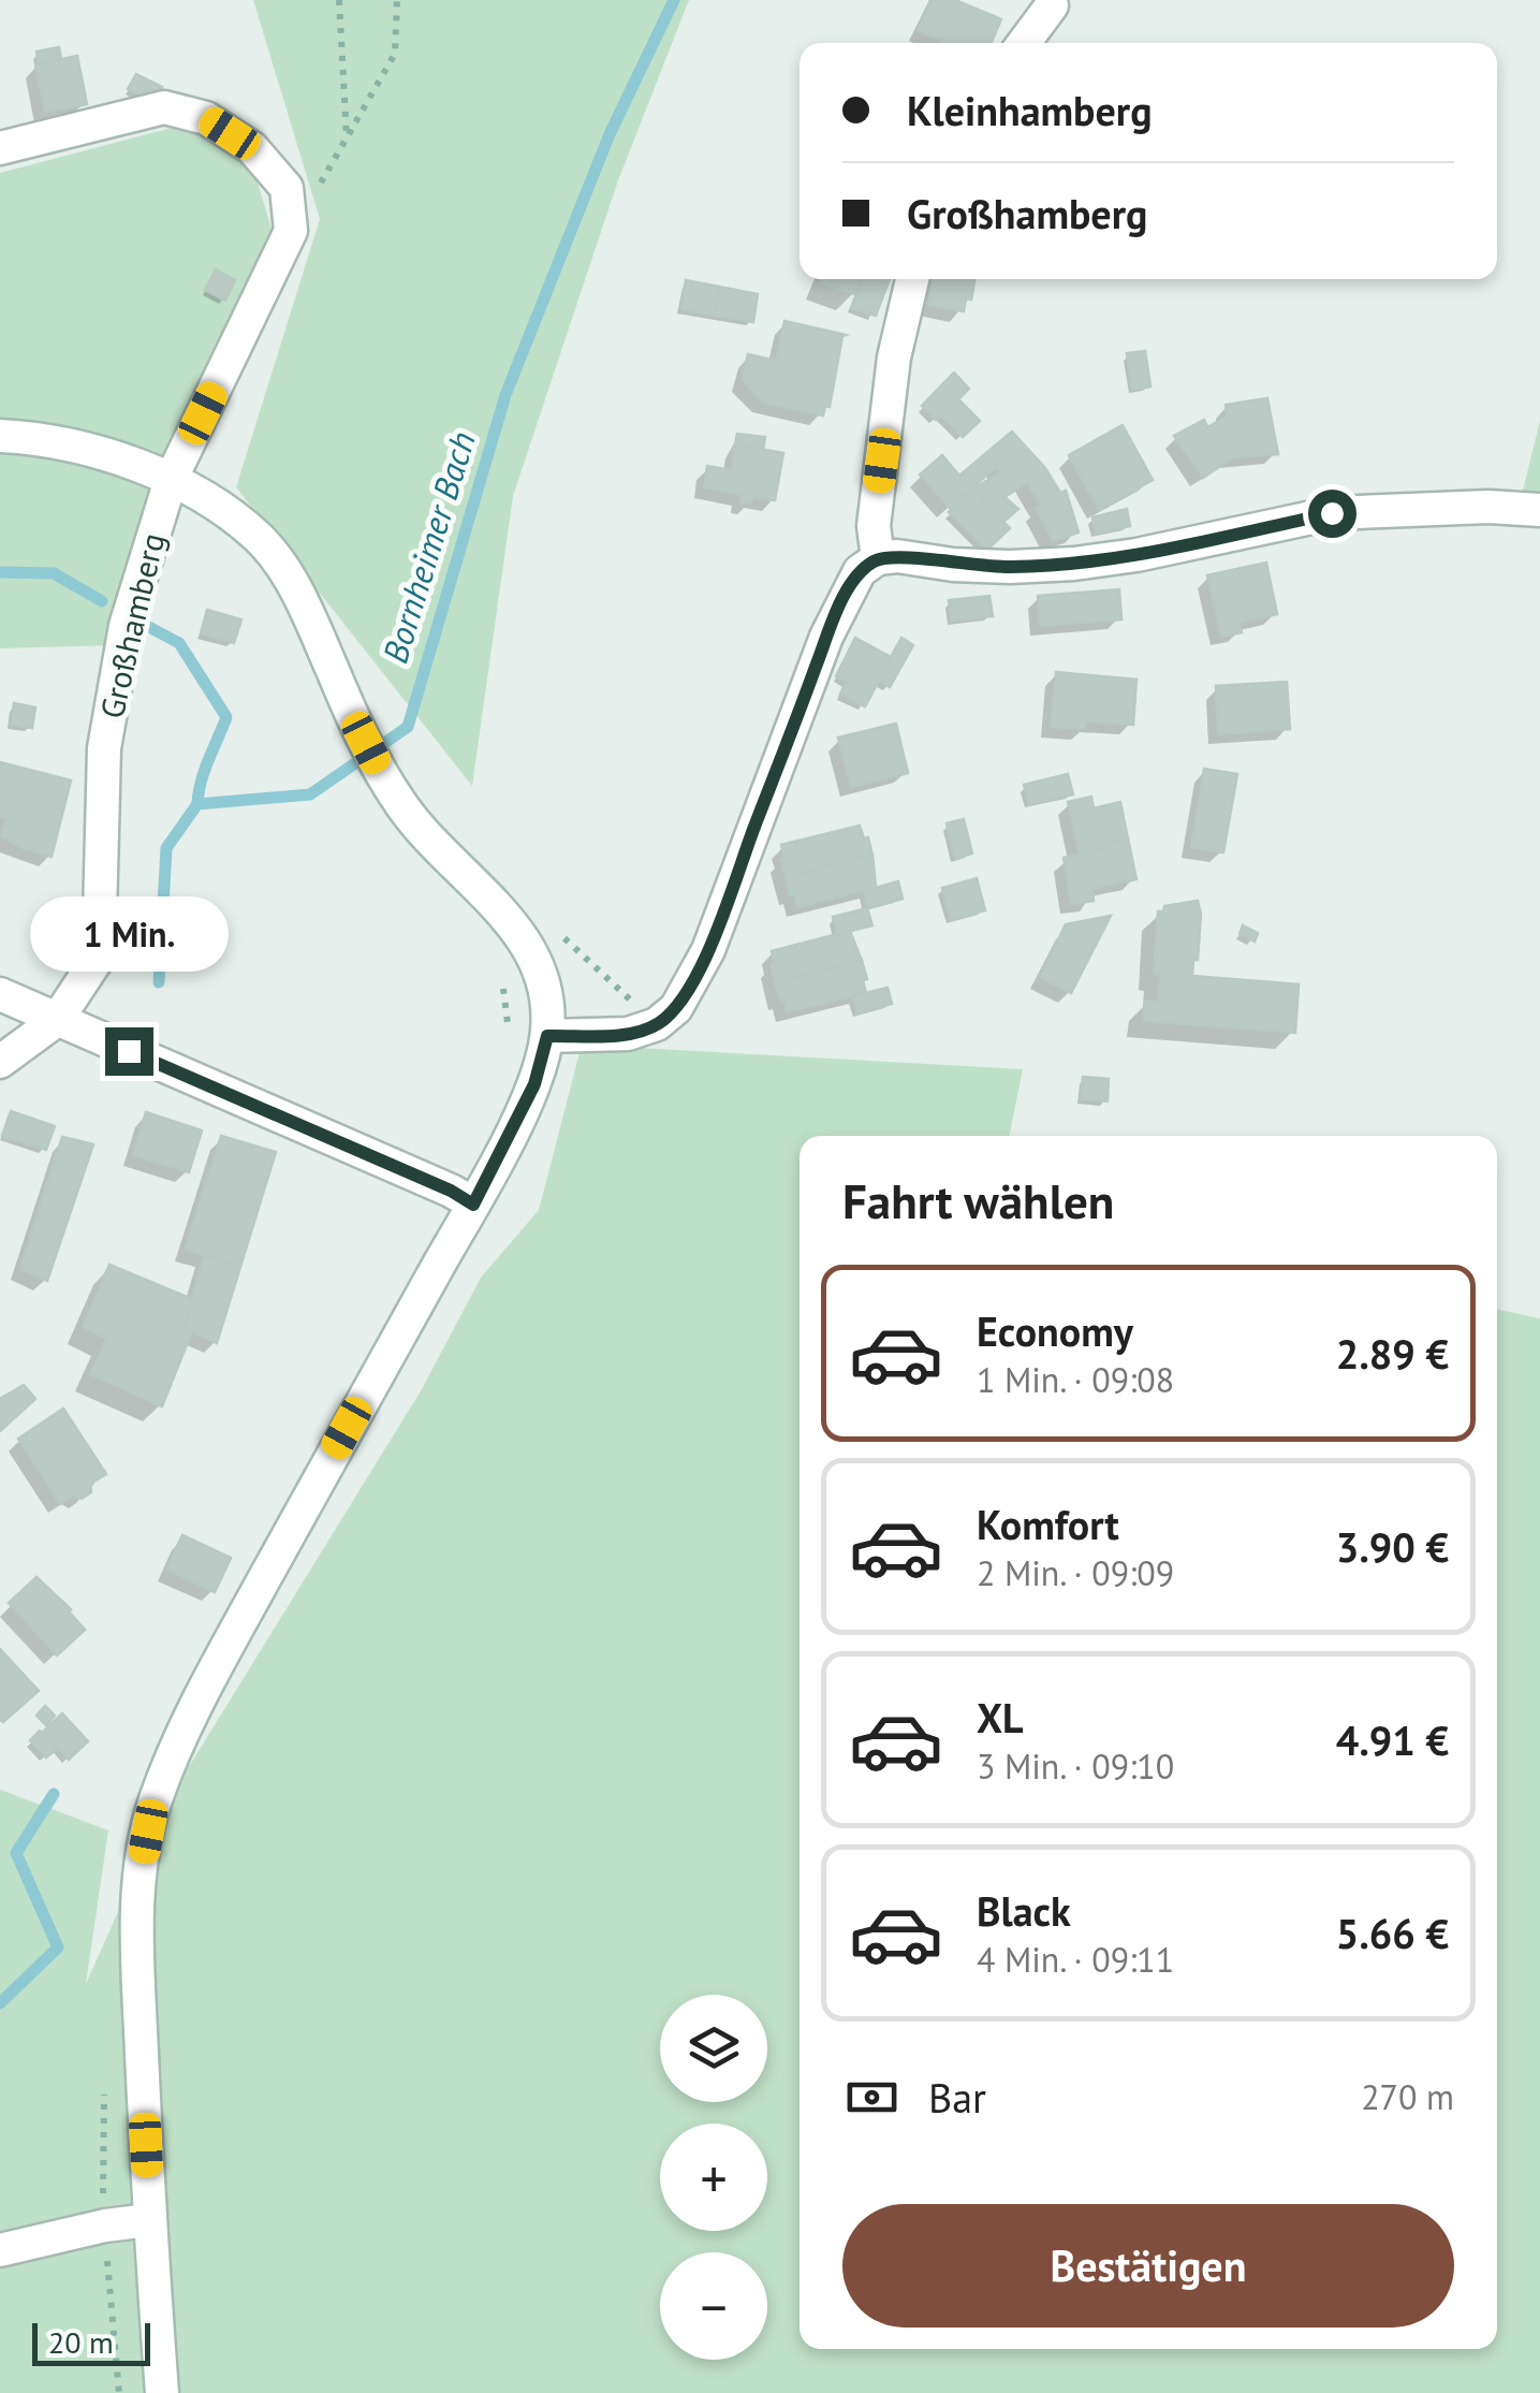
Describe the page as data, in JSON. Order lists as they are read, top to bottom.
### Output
{
  "streets": {
    "street": ["Großhamberg"]
  },
  "water": ["Bornheimer Bach"],
  "scale_bar": "20 m",
  "page": {
    "banner": ["Kleinhamberg", "Großhamberg"],
    "bubble": "1 Min.",
    "heading": "Fahrt wählen",
    "list": [
      {
        "name": "Economy",
        "note": "1 Min. · 09:08",
        "value": "2.89 €"
      },
      {
        "name": "Komfort",
        "note": "2 Min. · 09:09",
        "value": "3.90 €"
      },
      {
        "name": "XL",
        "note": "3 Min. · 09:10",
        "value": "4.91 €"
      },
      {
        "name": "Black",
        "note": "4 Min. · 09:11",
        "value": "5.66 €"
      }
    ],
    "map_buttons": ["+", "−"],
    "pay": ["Bar", "270 m"],
    "buttons": "Bestätigen",
    "scale": "20 m"
  }
}
